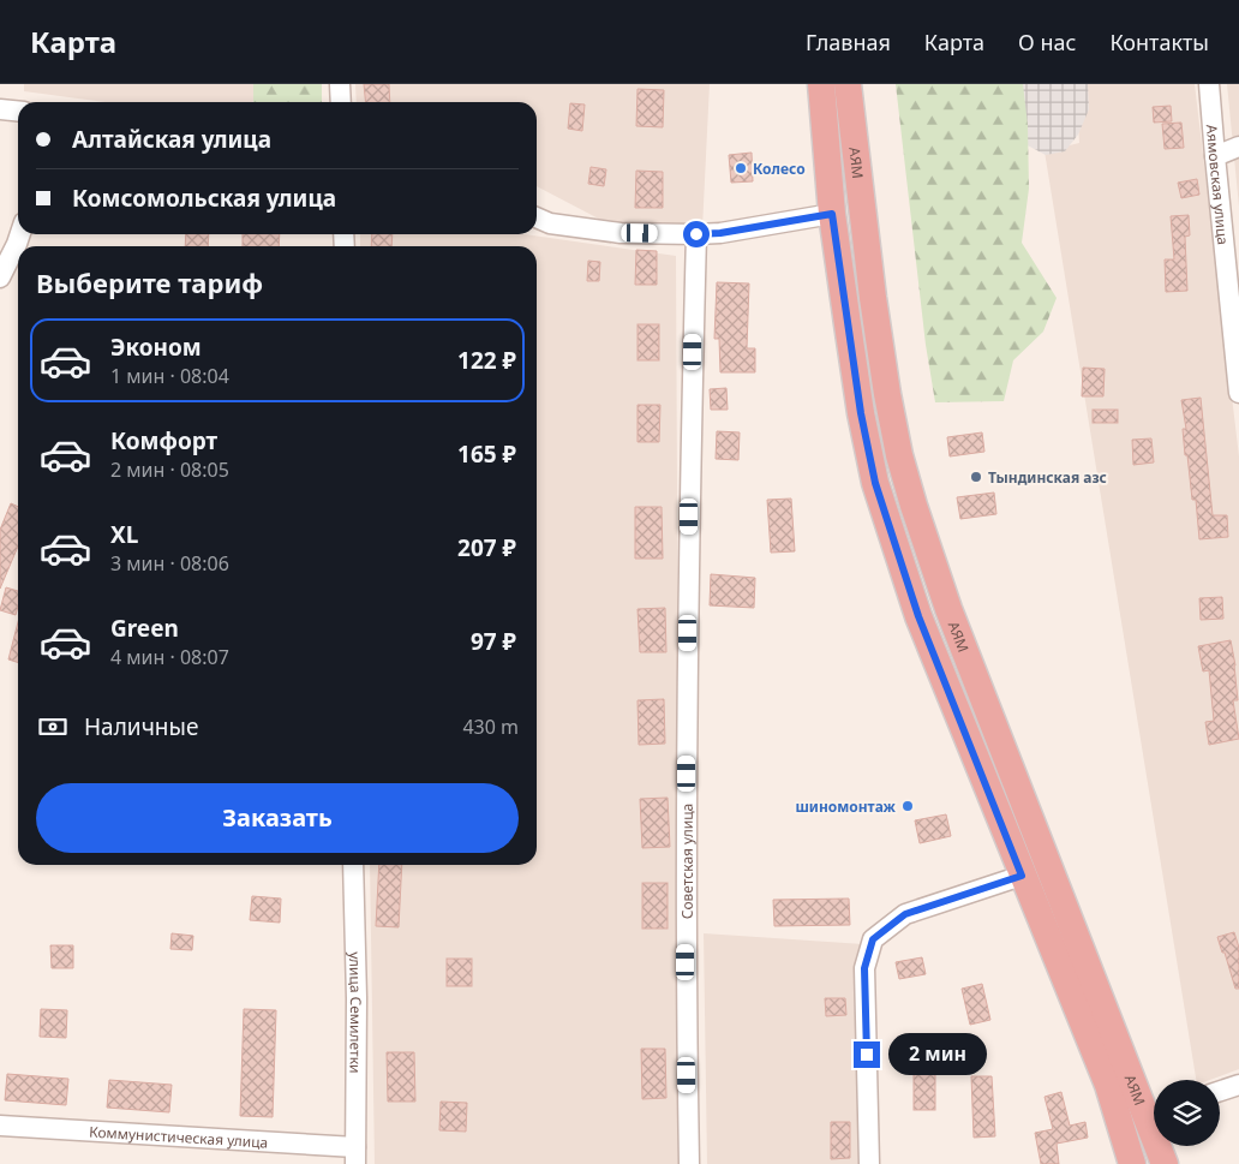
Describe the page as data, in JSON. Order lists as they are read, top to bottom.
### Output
{
  "streets": {
    "highway": ["АЯМ"],
    "street": [
      "Аямовская улица",
      "Советская улица",
      "улица Семилетки",
      "Коммунистическая улица"
    ]
  },
  "crossings": [
    ["улица Семилетки", "Коммунистическая улица"]
  ],
  "places": ["Колесо", "Тындинская азс", "шиномонтаж"],
  "page": {
    "header": "Карта",
    "nav": [
      "Главная",
      "Карта",
      "О нас",
      "Контакты"
    ],
    "banner": ["Алтайская улица", "Комсомольская улица"],
    "heading": "Выберите тариф",
    "list": [
      {
        "name": "Эконом",
        "note": "1 мин · 08:04",
        "value": "122 ₽"
      },
      {
        "name": "Комфорт",
        "note": "2 мин · 08:05",
        "value": "165 ₽"
      },
      {
        "name": "XL",
        "note": "3 мин · 08:06",
        "value": "207 ₽"
      },
      {
        "name": "Green",
        "note": "4 мин · 08:07",
        "value": "97 ₽"
      }
    ],
    "pay": ["Наличные", "430 m"],
    "buttons": "Заказать",
    "bubble": "2 мин"
  }
}
